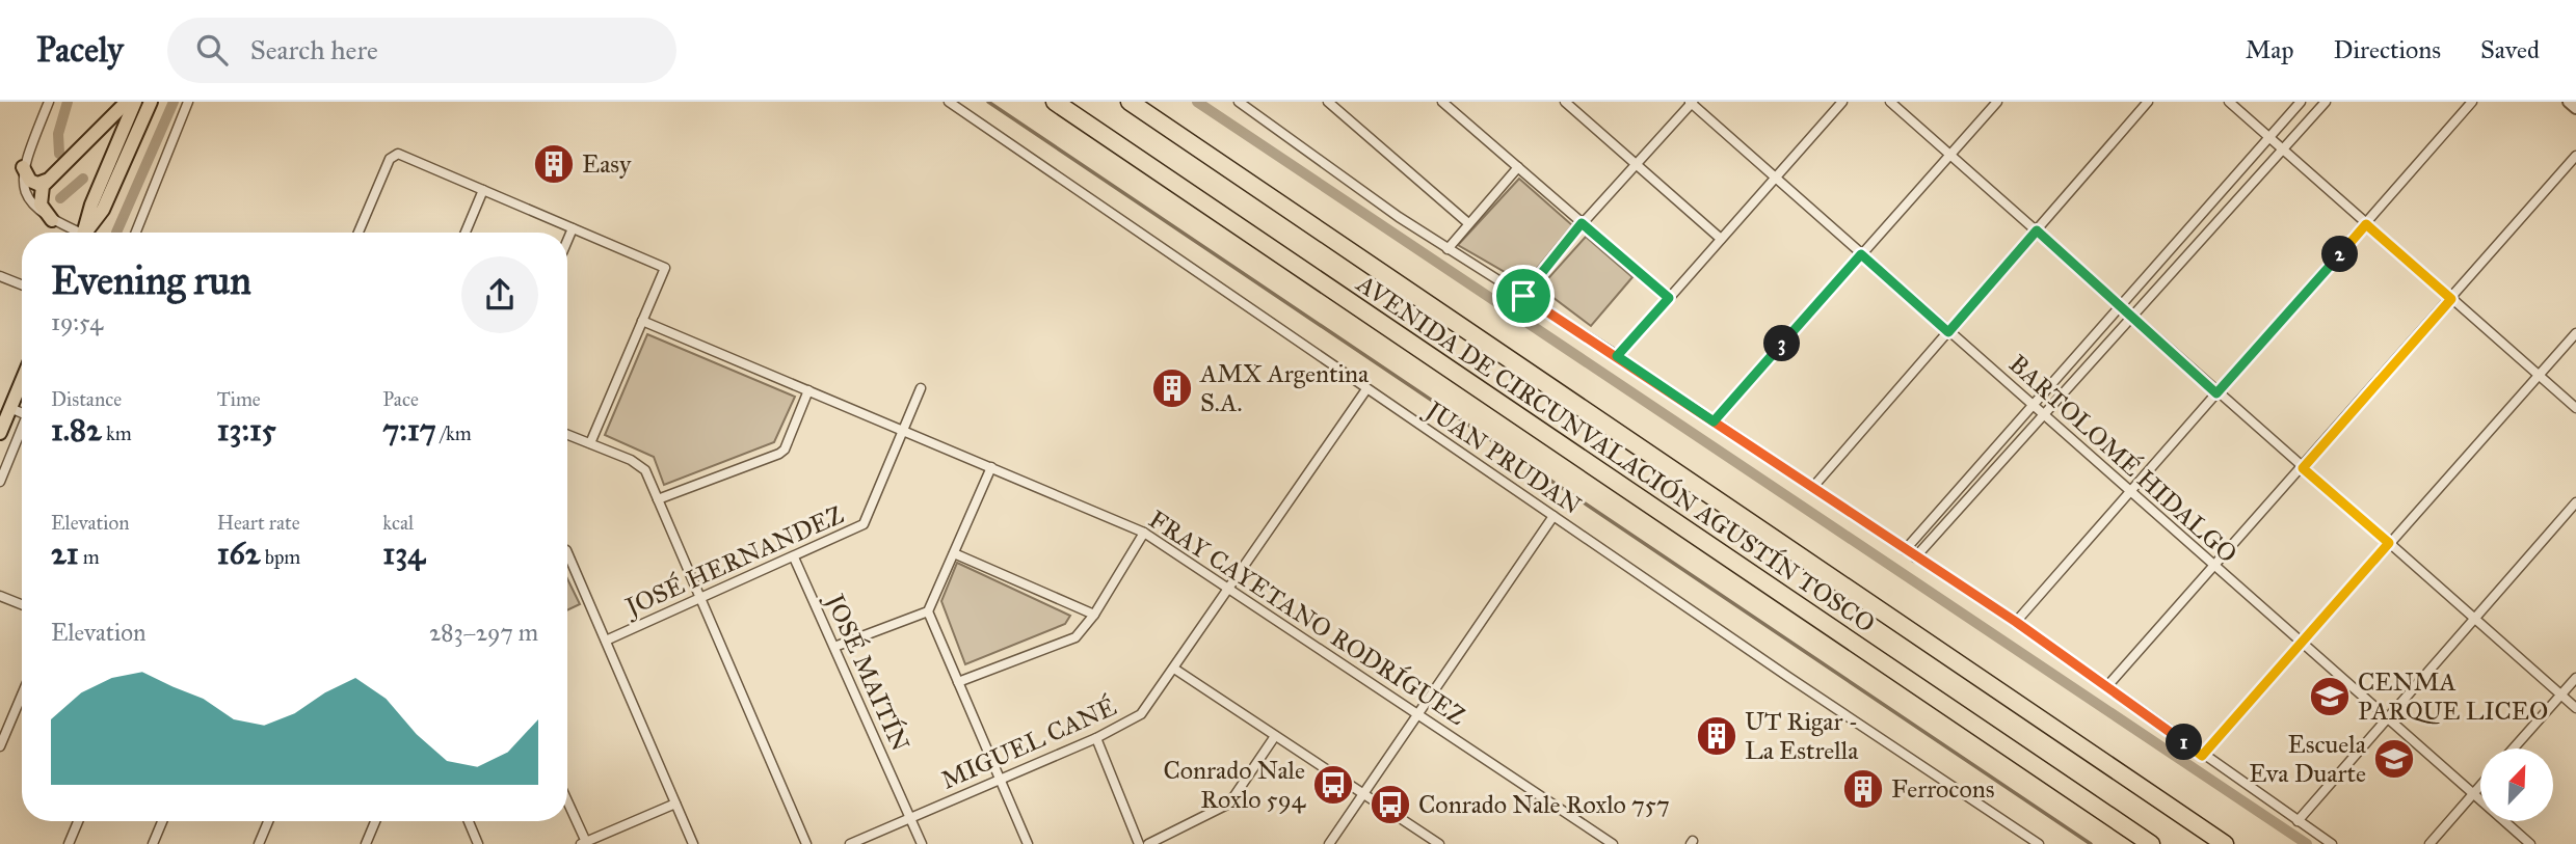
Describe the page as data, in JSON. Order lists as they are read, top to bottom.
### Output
{
  "streets": {
    "highway": ["AVENIDA DE CIRCUNVALACIÓN AGUSTÍN TOSCO"],
    "street": [
      "JUAN PRUDAN",
      "BARTOLOMÉ HIDALGO",
      "JOSÉ HERNANDEZ",
      "FRAY CAYETANO RODRÍGUEZ",
      "JOSÉ MAITÍN",
      "MIGUEL CANÉ"
    ]
  },
  "crossings": [
    ["JUAN PRUDAN", "MIGUEL CANÉ"],
    ["JOSÉ HERNANDEZ", "FRAY CAYETANO RODRÍGUEZ"],
    ["JOSÉ HERNANDEZ", "JOSÉ MAITÍN"],
    ["FRAY CAYETANO RODRÍGUEZ", "MIGUEL CANÉ"],
    ["JOSÉ MAITÍN", "MIGUEL CANÉ"]
  ],
  "places": {
    "building": [
      "Easy",
      "AMX Argentina S.A.",
      "UT Rigar - La Estrella",
      "Ferrocons"
    ],
    "school or university": ["CENMA PARQUE LICEO", "Escuela Eva Duarte"],
    "bus stop": ["Conrado Nale Roxlo 594", "Conrado Nale Roxlo 757"]
  },
  "north": "top right",
  "page": {
    "header": "Pacely",
    "search": "Search here",
    "nav": ["Map", "Directions", "Saved"],
    "heading": ["Evening run", "19:54"],
    "pins": ["2", "3", "1"],
    "stats": [
      ["Distance", "1.82 km"],
      ["Time", "13:15"],
      ["Pace", "7:17 /km"],
      ["Elevation", "21 m"],
      ["Heart rate", "162 bpm"],
      ["kcal", "134"]
    ],
    "chart": ["Elevation", "283–297 m"]
  }
}
